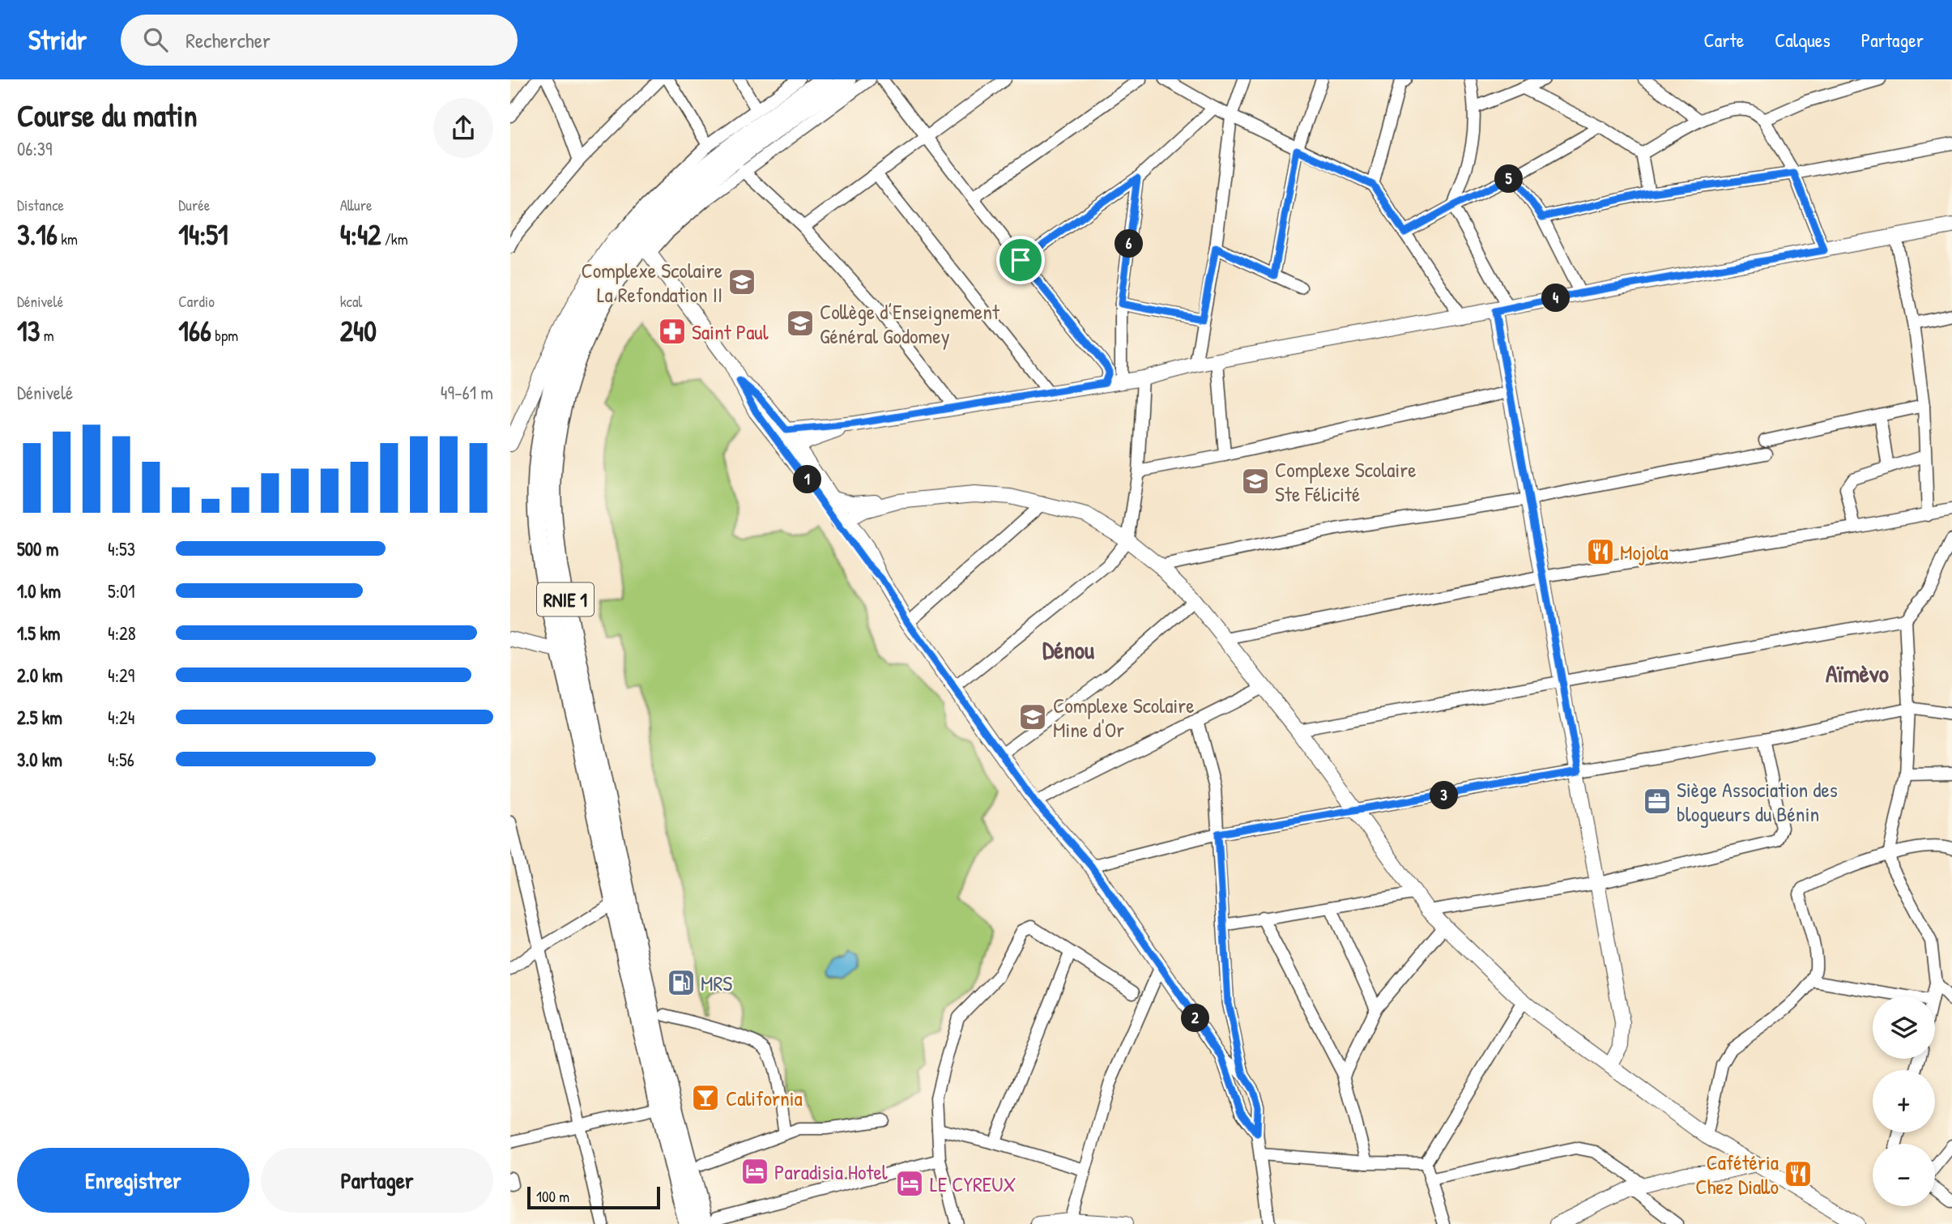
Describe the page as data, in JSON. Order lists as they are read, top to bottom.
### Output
{
  "streets": {
    "highway": ["RNIE 1"]
  },
  "districts": ["Dénou", "Aïmèvo"],
  "places": {
    "school or university": [
      "Complexe Scolaire La Refondation II",
      "Collège d’Enseignement Général Godomey",
      "Complexe Scolaire Ste Félicité",
      "Complexe Scolaire Mine d'Or"
    ],
    "pharmacy": ["Saint Paul"],
    "restaurant": ["Mojola", "Cafétéria Chez Diallo"],
    "office": ["Siège Association des blogueurs du Bénin"],
    "fuel station": ["MRS"],
    "bar": ["California"],
    "hotel": ["Paradisia Hotel", "LE CYREUX"]
  },
  "scale_bar": "100 m",
  "page": {
    "header": "Stridr",
    "search": "Rechercher",
    "nav": ["Carte", "Calques", "Partager"],
    "heading": ["Course du matin", "06:39"],
    "pins": [
      "5",
      "6",
      "4",
      "1",
      "3",
      "2"
    ],
    "stats": [
      ["Distance", "3.16 km"],
      ["Durée", "14:51"],
      ["Allure", "4:42 /km"],
      ["Dénivelé", "13 m"],
      ["Cardio", "166 bpm"],
      ["kcal", "240"]
    ],
    "chart": ["Dénivelé", "49–61 m"],
    "list": [
      {
        "name": "500 m",
        "note": "4:53"
      },
      {
        "name": "1.0 km",
        "note": "5:01"
      },
      {
        "name": "1.5 km",
        "note": "4:28"
      },
      {
        "name": "2.0 km",
        "note": "4:29"
      },
      {
        "name": "2.5 km",
        "note": "4:24"
      },
      {
        "name": "3.0 km",
        "note": "4:56"
      }
    ],
    "map_buttons": ["+", "−"],
    "buttons": ["Enregistrer", "Partager"],
    "scale": "100 m"
  }
}
